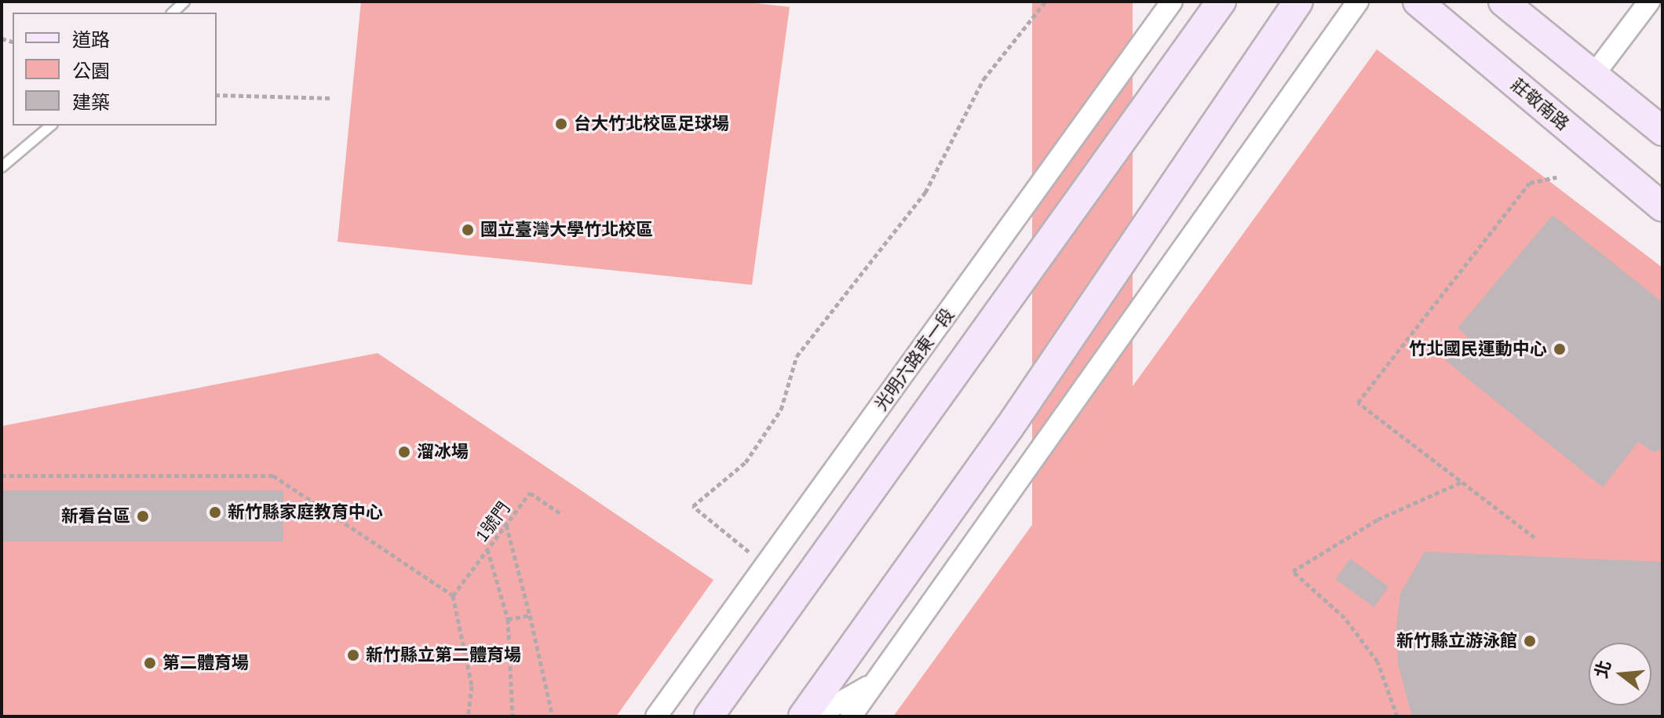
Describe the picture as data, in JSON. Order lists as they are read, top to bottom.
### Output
{
  "streets": {
    "main road": ["莊敬南路"],
    "street": ["光明六路東一段"],
    "path": ["1號門"]
  },
  "places": [
    "台大竹北校區足球場",
    "國立臺灣大學竹北校區",
    "竹北國民運動中心",
    "溜冰場",
    "新竹縣家庭教育中心",
    "新看台區",
    "新竹縣立游泳館",
    "新竹縣立第二體育場",
    "第二體育場"
  ],
  "legend": ["道路", "公園", "建築"],
  "north": "left"
}
